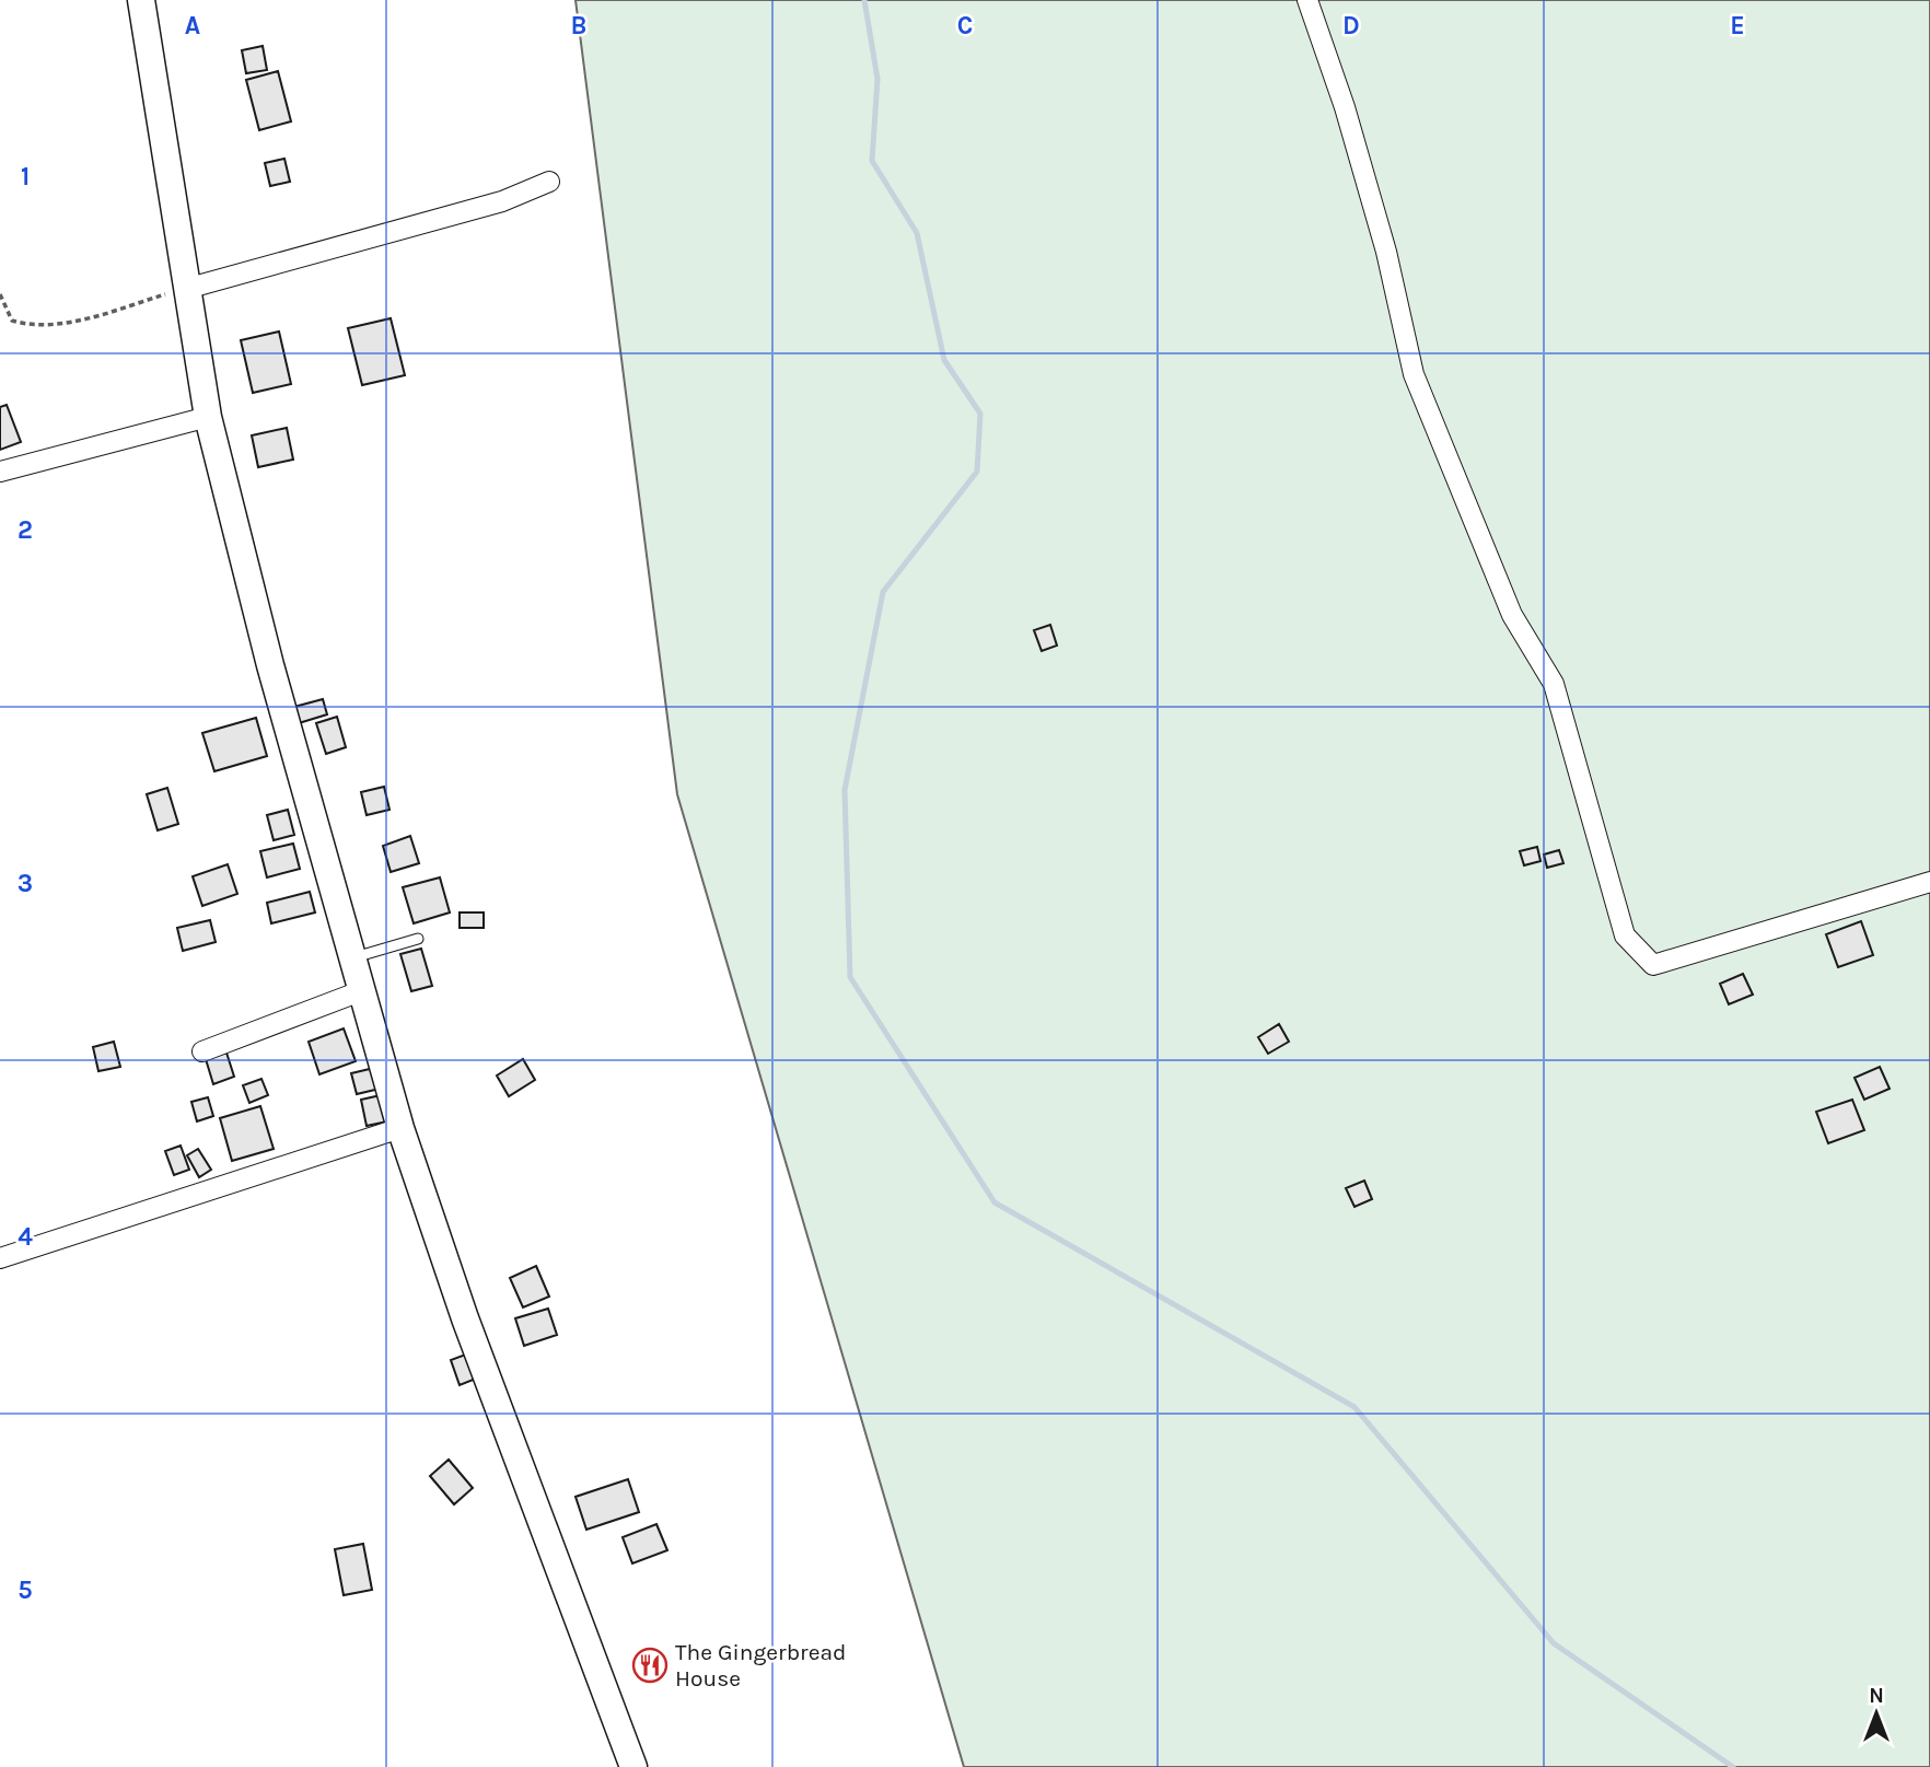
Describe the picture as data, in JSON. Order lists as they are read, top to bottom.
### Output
{
  "places": {
    "restaurant": ["The Gingerbread House"]
  },
  "north": "top",
  "grid": {
    "columns": [
      "A",
      "B",
      "C",
      "D",
      "E"
    ],
    "rows": [
      "1",
      "2",
      "3",
      "4",
      "5"
    ]
  }
}
